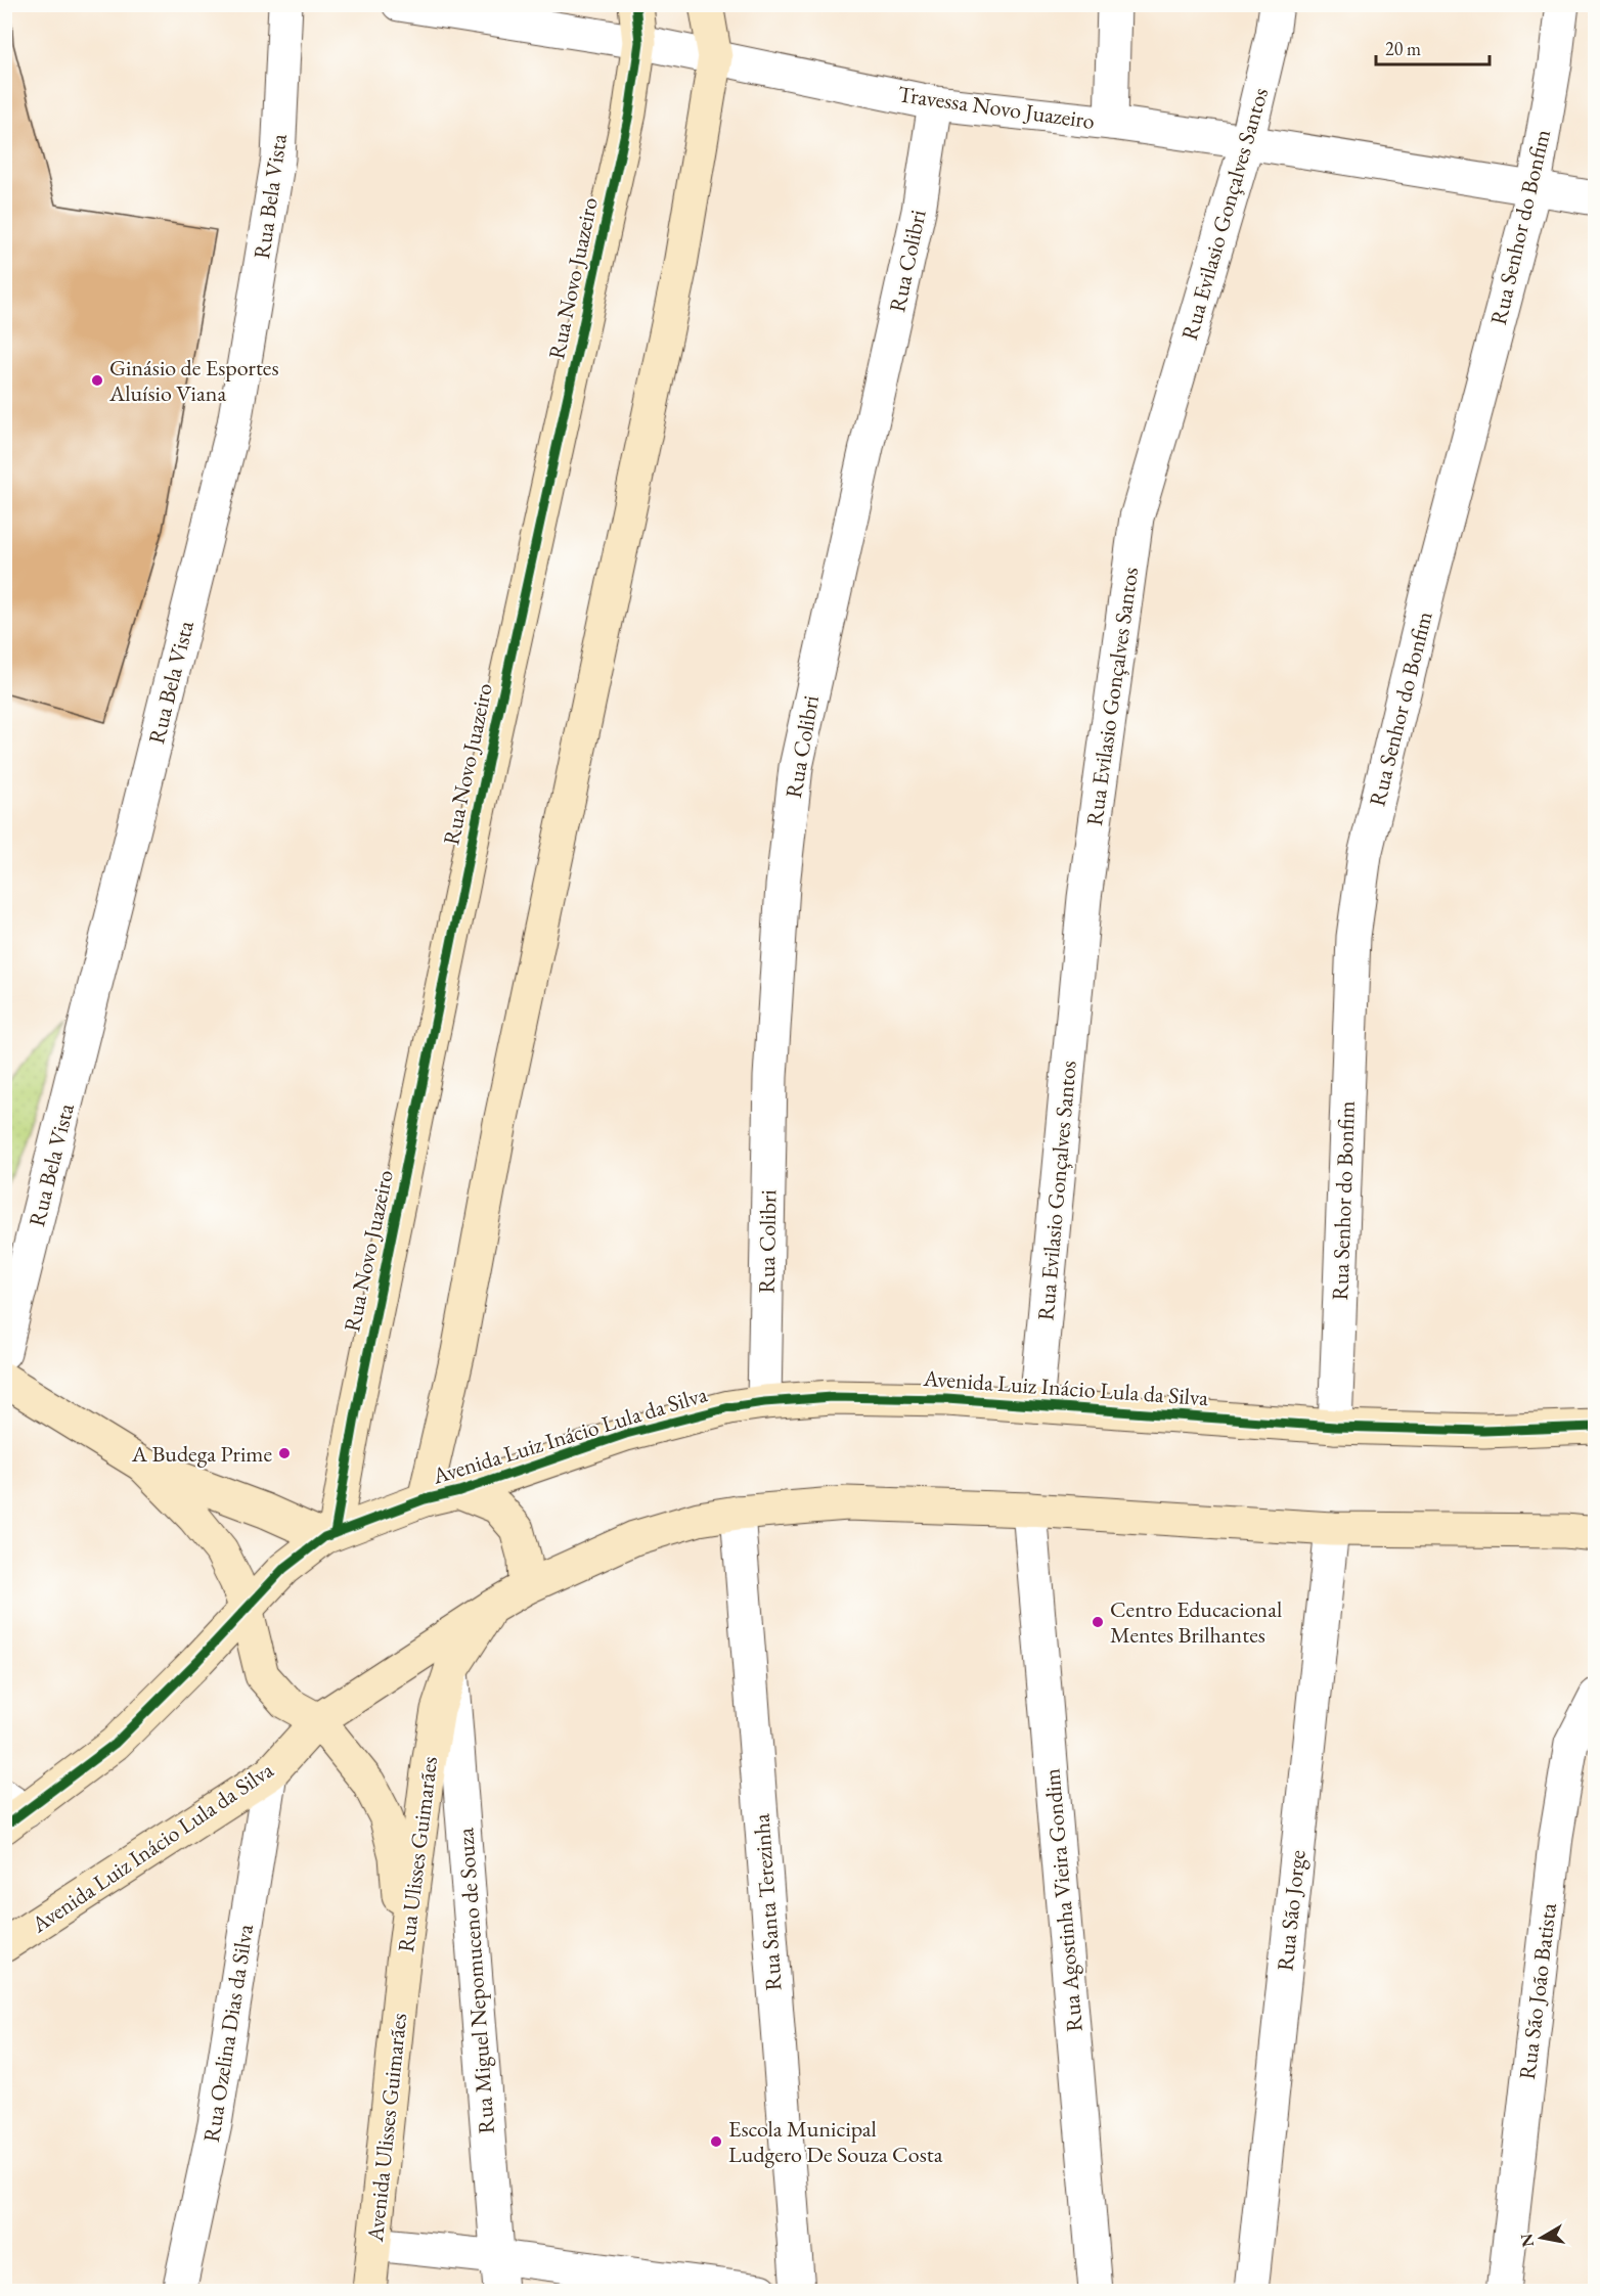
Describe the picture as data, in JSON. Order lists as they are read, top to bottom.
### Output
{
  "streets": {
    "street": [
      "Travessa Novo Juazeiro",
      "Rua Bela Vista",
      "Rua Evilasio Gonçalves Santos",
      "Rua Senhor do Bonfim",
      "Rua Colibri",
      "Rua Novo Juazeiro",
      "Avenida Luiz Inácio Lula da Silva",
      "Rua Ulisses Guimarães",
      "Rua Agostinha Vieira Gondim",
      "Rua Santa Terezinha",
      "Rua São Jorge",
      "Rua Miguel Nepomuceno de Souza",
      "Rua São João Batista",
      "Rua Ozelina Dias da Silva",
      "Avenida Ulisses Guimarães"
    ]
  },
  "crossings": [
    ["Travessa Novo Juazeiro", "Rua Evilasio Gonçalves Santos"],
    ["Travessa Novo Juazeiro", "Rua Senhor do Bonfim"],
    ["Travessa Novo Juazeiro", "Rua Colibri"],
    ["Travessa Novo Juazeiro", "Rua Novo Juazeiro"],
    ["Rua Evilasio Gonçalves Santos", "Avenida Luiz Inácio Lula da Silva"],
    ["Rua Senhor do Bonfim", "Avenida Luiz Inácio Lula da Silva"],
    ["Rua Colibri", "Avenida Luiz Inácio Lula da Silva"],
    ["Rua Novo Juazeiro", "Avenida Luiz Inácio Lula da Silva"],
    ["Avenida Luiz Inácio Lula da Silva", "Rua Ulisses Guimarães"],
    ["Avenida Luiz Inácio Lula da Silva", "Rua Agostinha Vieira Gondim"],
    ["Avenida Luiz Inácio Lula da Silva", "Rua Santa Terezinha"],
    ["Avenida Luiz Inácio Lula da Silva", "Rua São Jorge"],
    ["Avenida Luiz Inácio Lula da Silva", "Rua Ozelina Dias da Silva"],
    ["Rua Ulisses Guimarães", "Rua Miguel Nepomuceno de Souza"],
    ["Rua Ulisses Guimarães", "Avenida Ulisses Guimarães"]
  ],
  "places": [
    "Ginásio de Esportes Aluísio Viana",
    "A Budega Prime",
    "Centro Educacional Mentes Brilhantes",
    "Escola Municipal Ludgero De Souza Costa"
  ],
  "scale_bar": "20 m",
  "north": "left"
}
